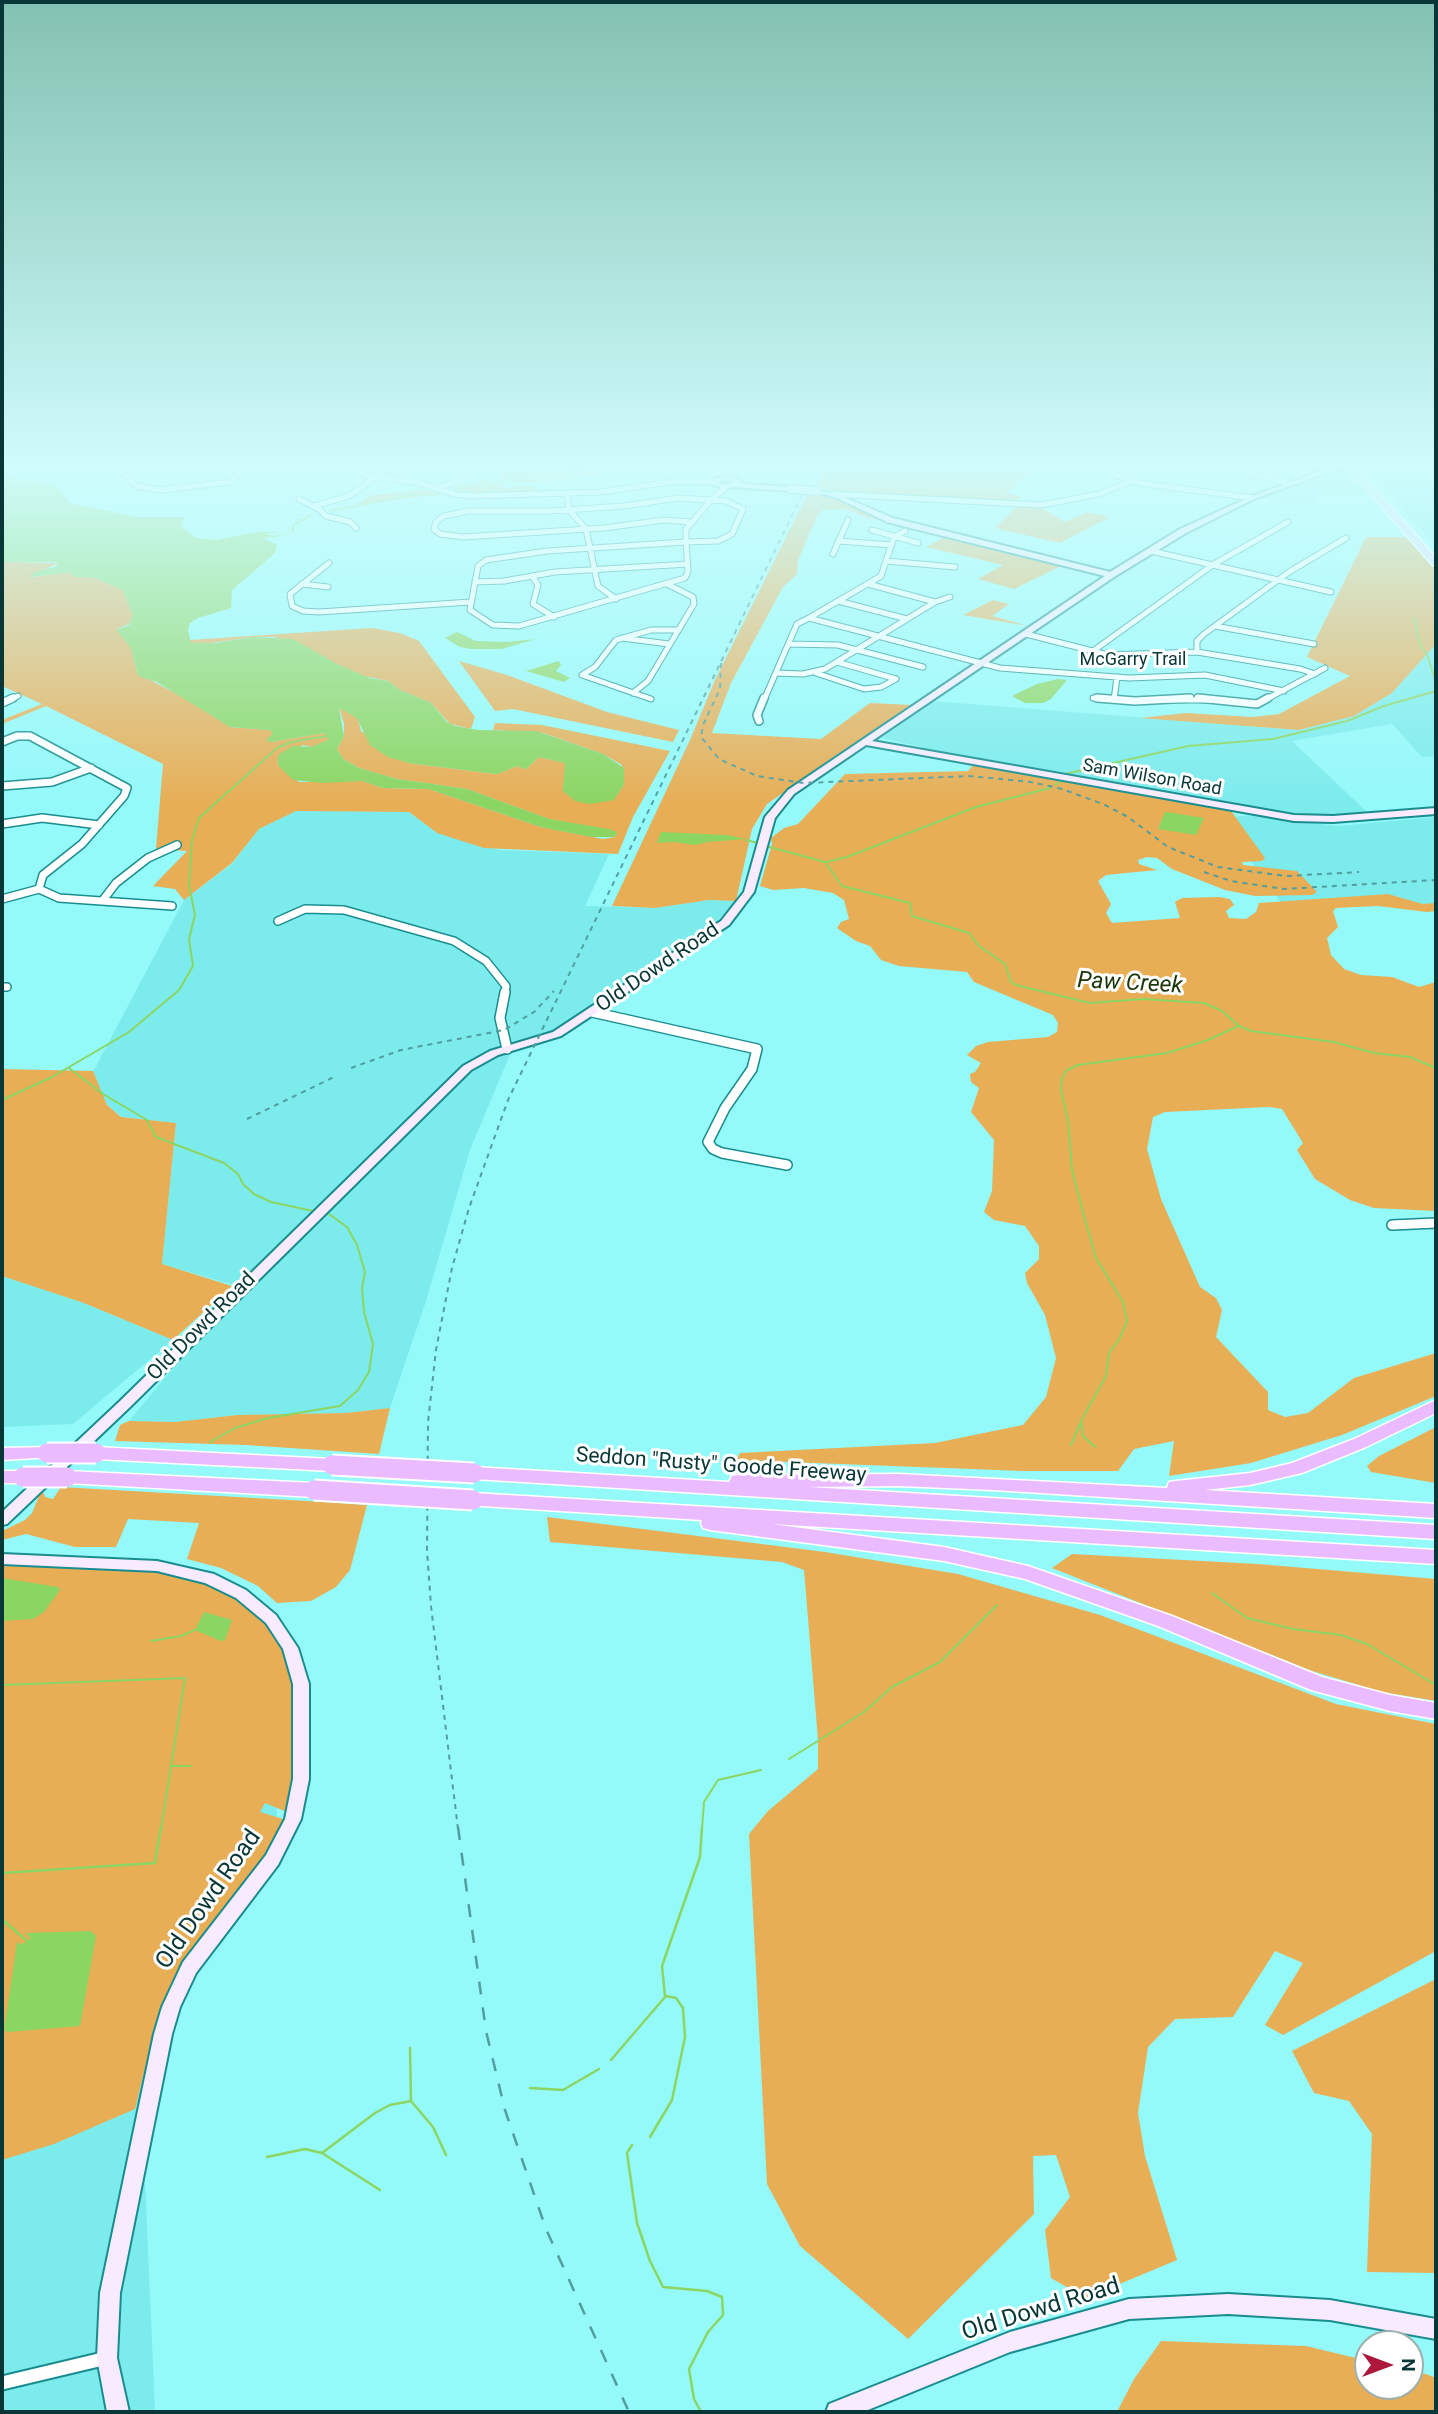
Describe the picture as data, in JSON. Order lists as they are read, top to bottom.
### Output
{
  "streets": {
    "highway": ["Seddon \"Rusty\" Goode Freeway"],
    "street": ["McGarry Trail", "Sam Wilson Road", "Old Dowd Road"]
  },
  "crossings": [
    ["McGarry Trail", "Old Dowd Road"],
    ["Sam Wilson Road", "Old Dowd Road"]
  ],
  "water": ["Paw Creek"],
  "north": "right"
}
